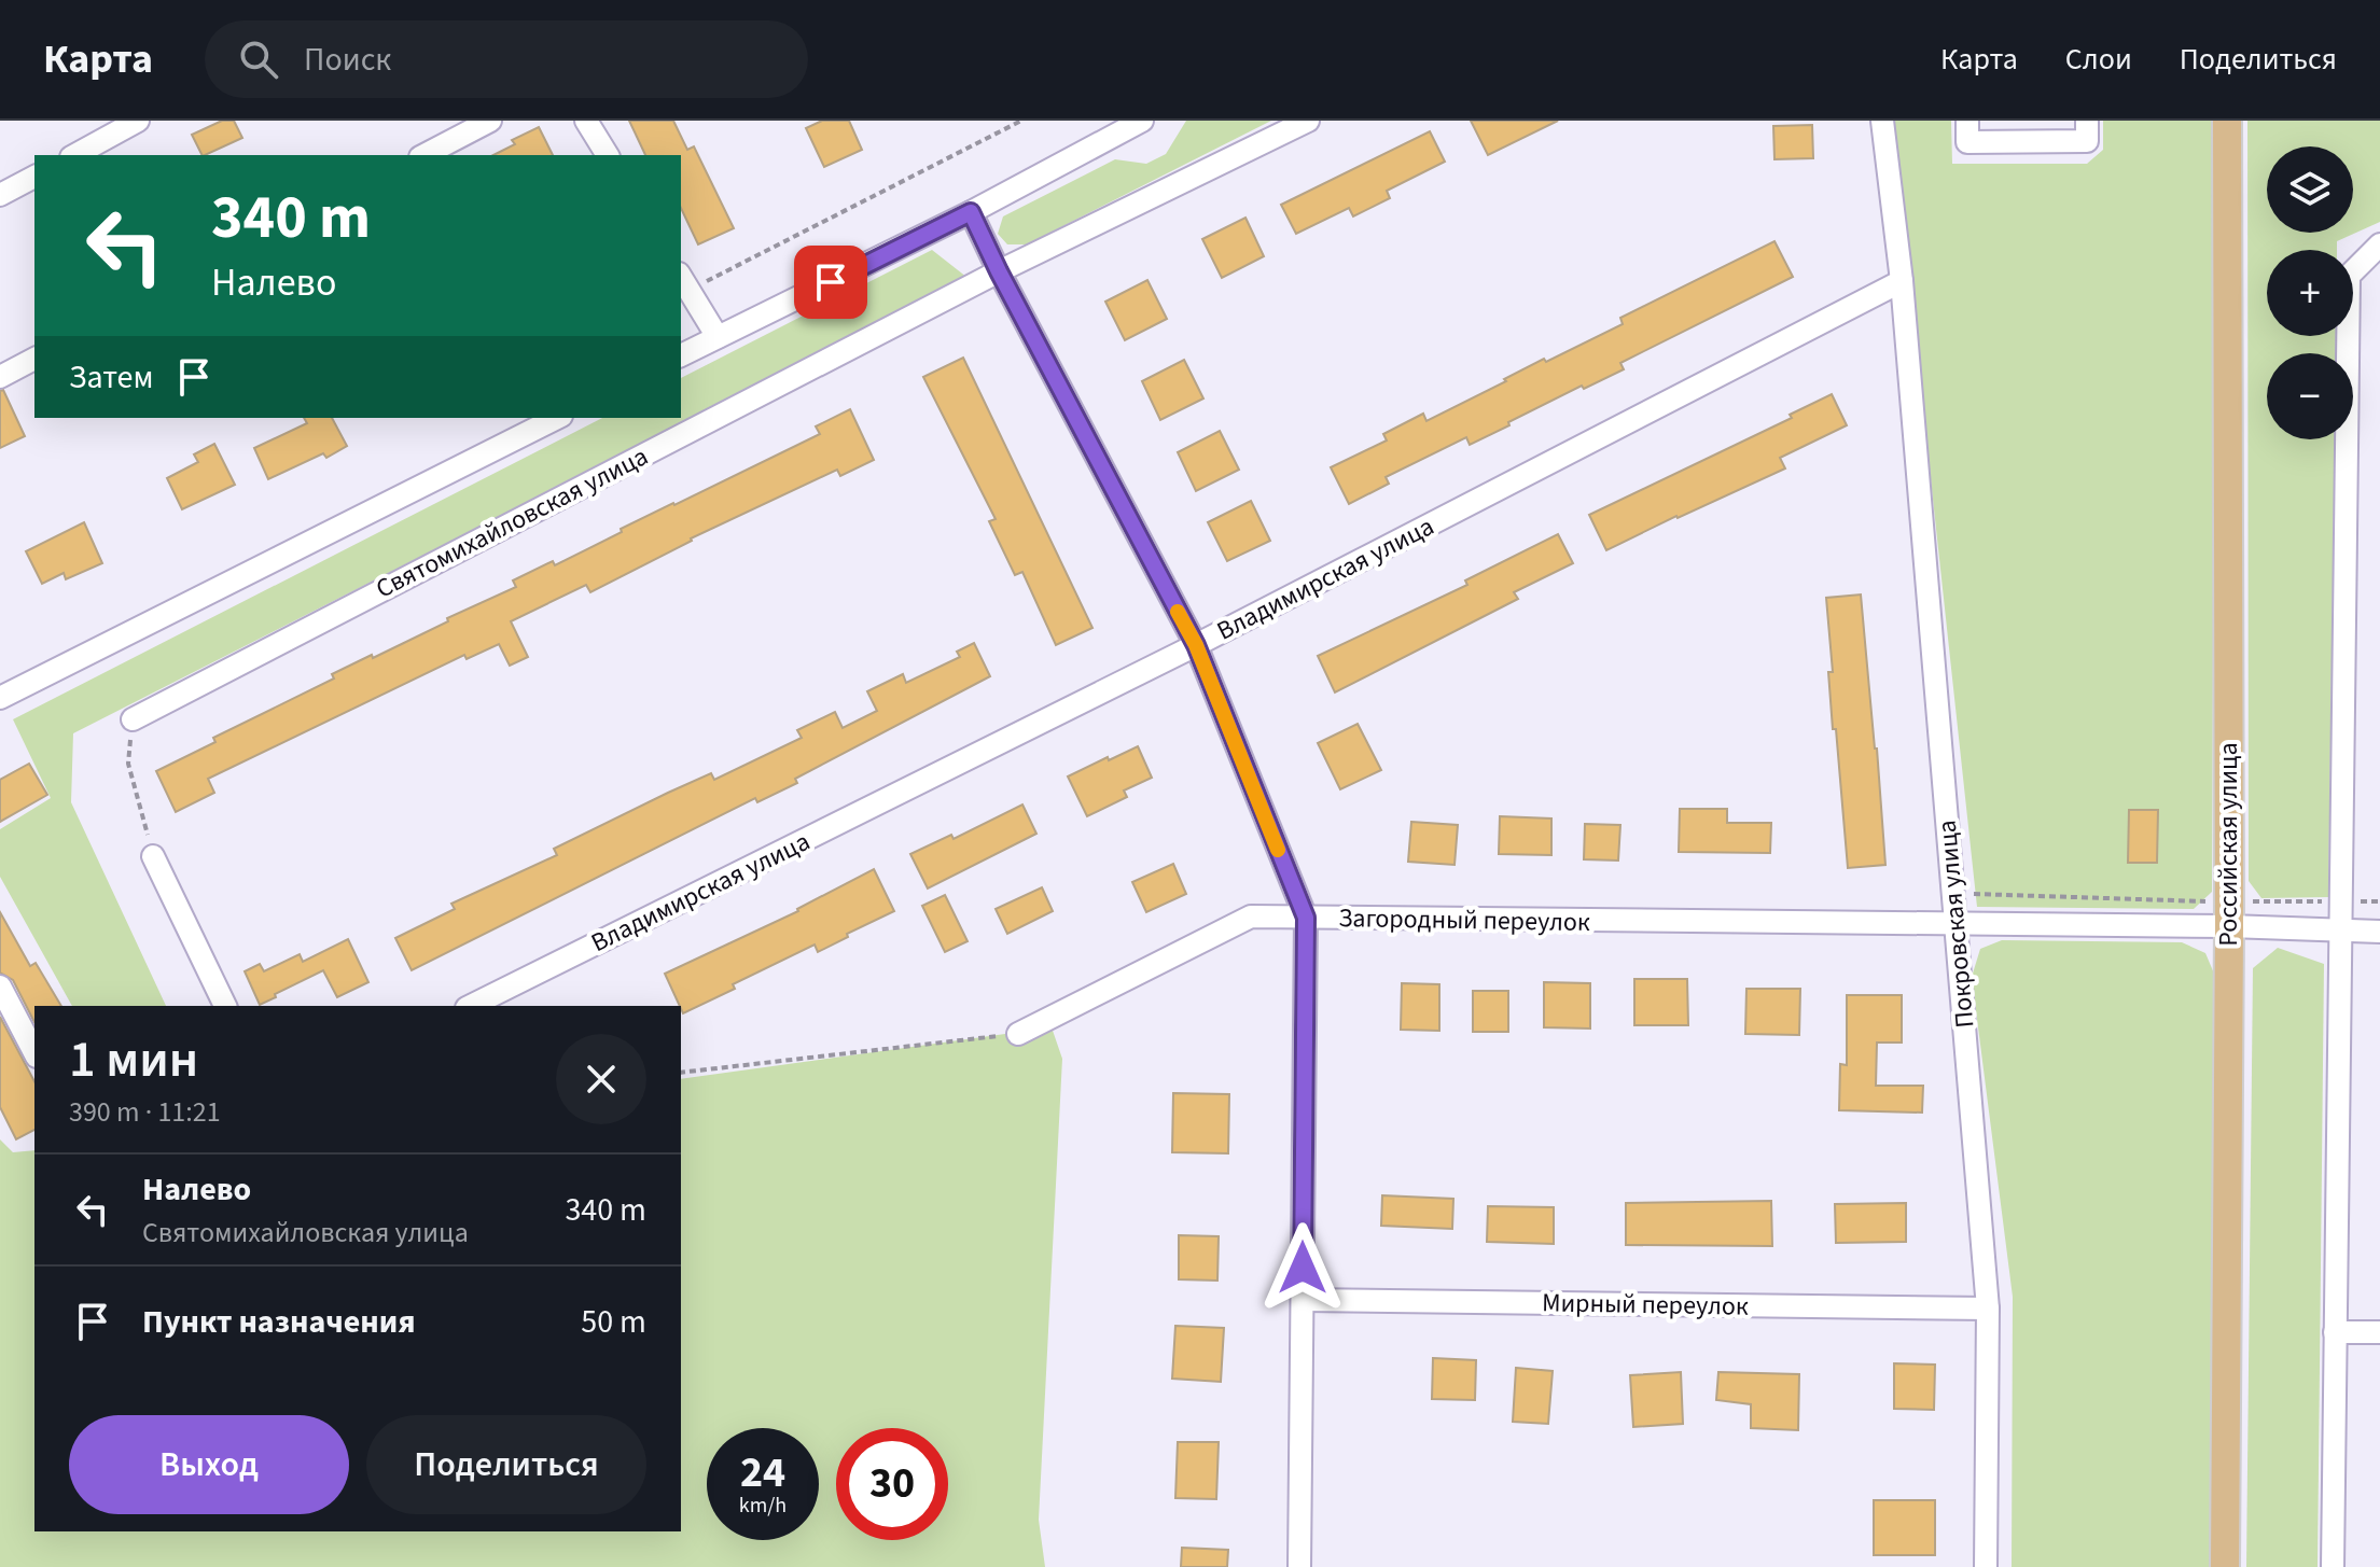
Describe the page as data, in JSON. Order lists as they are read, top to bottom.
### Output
{
  "streets": {
    "main road": ["Российская улица"],
    "street": [
      "Святомихайловская улица",
      "Владимирская улица",
      "Загородный переулок",
      "Покровская улица",
      "Мирный переулок"
    ]
  },
  "crossings": [
    ["Владимирская улица", "Покровская улица"],
    ["Российская улица", "Загородный переулок"],
    ["Загородный переулок", "Покровская улица"],
    ["Покровская улица", "Мирный переулок"]
  ],
  "page": {
    "header": "Карта",
    "search": "Поиск",
    "nav": ["Карта", "Слои", "Поделиться"],
    "map_buttons": ["+", "−"],
    "turn": ["340 m", "Налево"],
    "then": "Затем",
    "heading": ["1 мин", "390 m · 11:21"],
    "list": [
      {
        "name": "Налево",
        "note": "Святомихайловская улица",
        "value": "340 m"
      },
      {
        "name": "Пункт назначения",
        "value": "50 m"
      }
    ],
    "buttons": ["Выход", "Поделиться"],
    "speed": "24 km/h",
    "limit": "30"
  }
}
